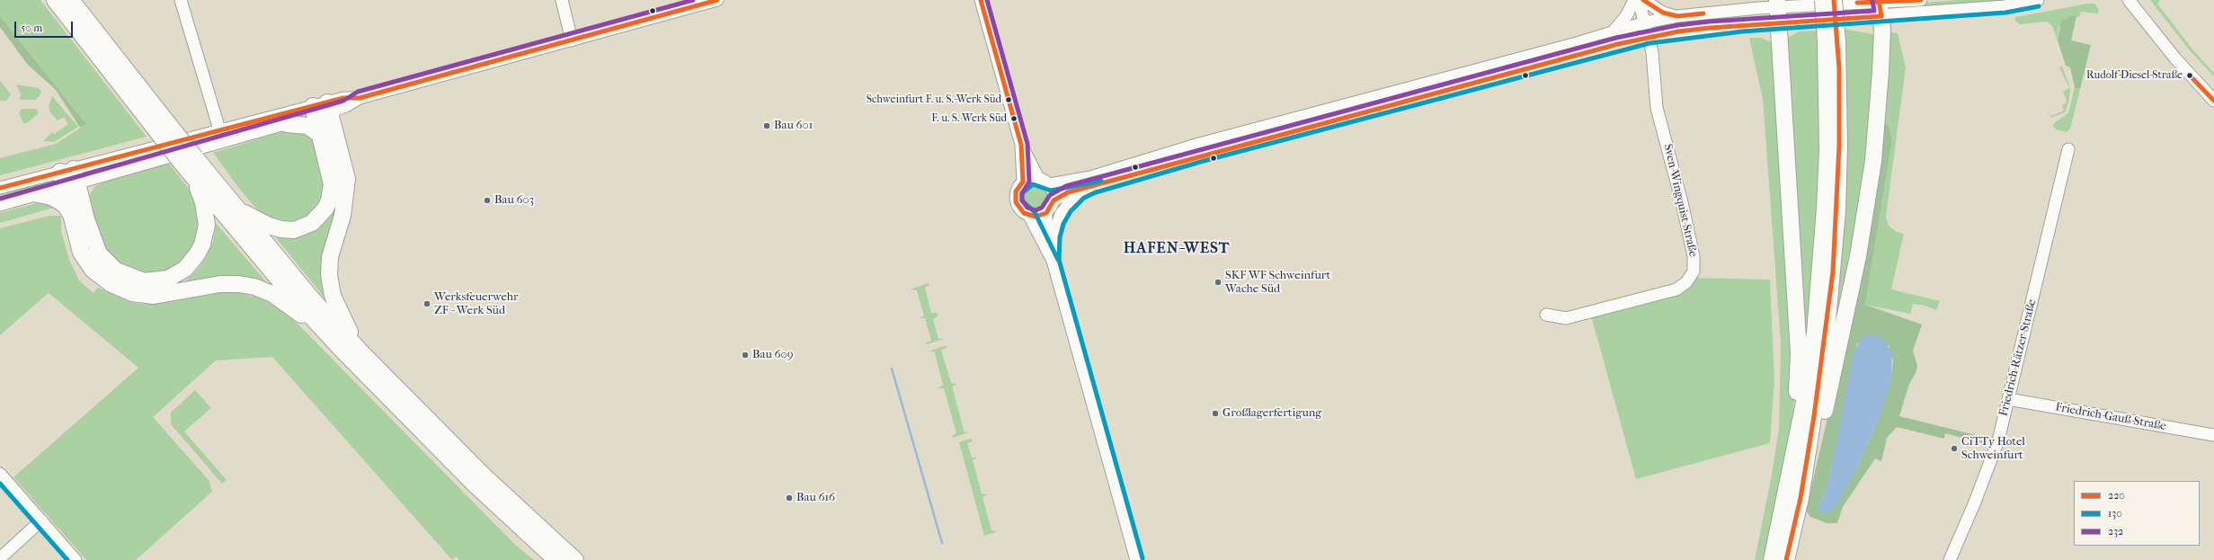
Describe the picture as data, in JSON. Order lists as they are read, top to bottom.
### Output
{
  "streets": {
    "street": ["Sven-Wingquist-Straße", "Friedrich-Rätzer-Straße", "Friedrich-Gauß-Straße"]
  },
  "crossings": [
    ["Friedrich-Rätzer-Straße", "Friedrich-Gauß-Straße"]
  ],
  "districts": ["HAFEN-WEST"],
  "places": [
    "Rudolf-Diesel-Straße",
    "Schweinfurt F. u. S.-Werk Süd",
    "F. u. S. Werk Süd",
    "Bau 601",
    "Bau 603",
    "SKF WF Schweinfurt Wache Süd",
    "Werksfeuerwehr ZF - Werk Süd",
    "Bau 609",
    "Großlagerfertigung",
    "CiTTy Hotel Schweinfurt",
    "Bau 616"
  ],
  "lines": ["transit line 220", "transit line 232", "transit line 130"],
  "legend": ["220", "130", "232"],
  "scale_bar": "50 m"
}
